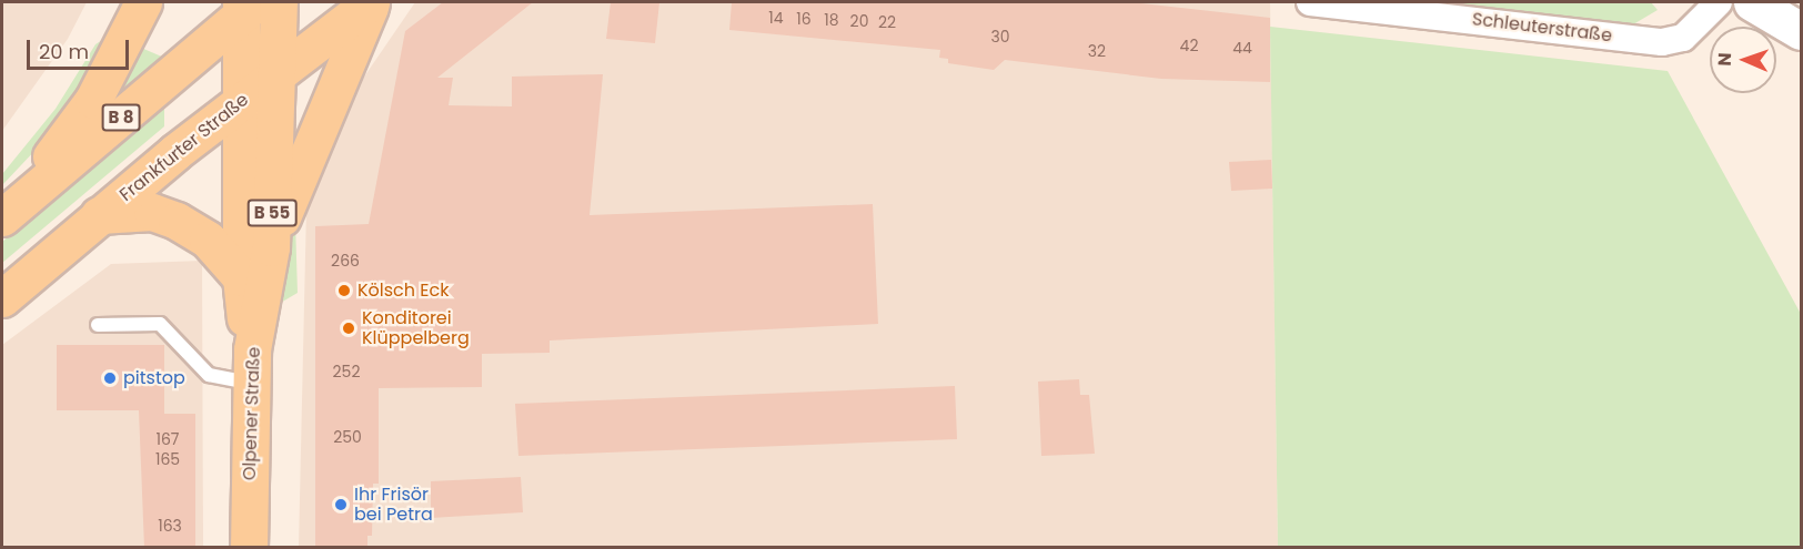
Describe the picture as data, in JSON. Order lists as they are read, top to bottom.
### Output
{
  "streets": {
    "main road": [
      "B 8",
      "Frankfurter Straße",
      "B 55",
      "Olpener Straße"
    ],
    "street": ["Schleuterstraße"]
  },
  "crossings": [
    ["B 8", "B 55"],
    ["Frankfurter Straße", "B 55"],
    ["Frankfurter Straße", "Olpener Straße"],
    ["B 55", "Olpener Straße"]
  ],
  "places": [
    "Kölsch Eck",
    "Konditorei Klüppelberg",
    "pitstop",
    "Ihr Frisör bei Petra"
  ],
  "house_numbers": [
    "14",
    "16",
    "18",
    "20",
    "22",
    "30",
    "42",
    "44",
    "32",
    "266",
    "252",
    "250",
    "167",
    "165",
    "163"
  ],
  "scale_bar": "20 m",
  "north": "left"
}
